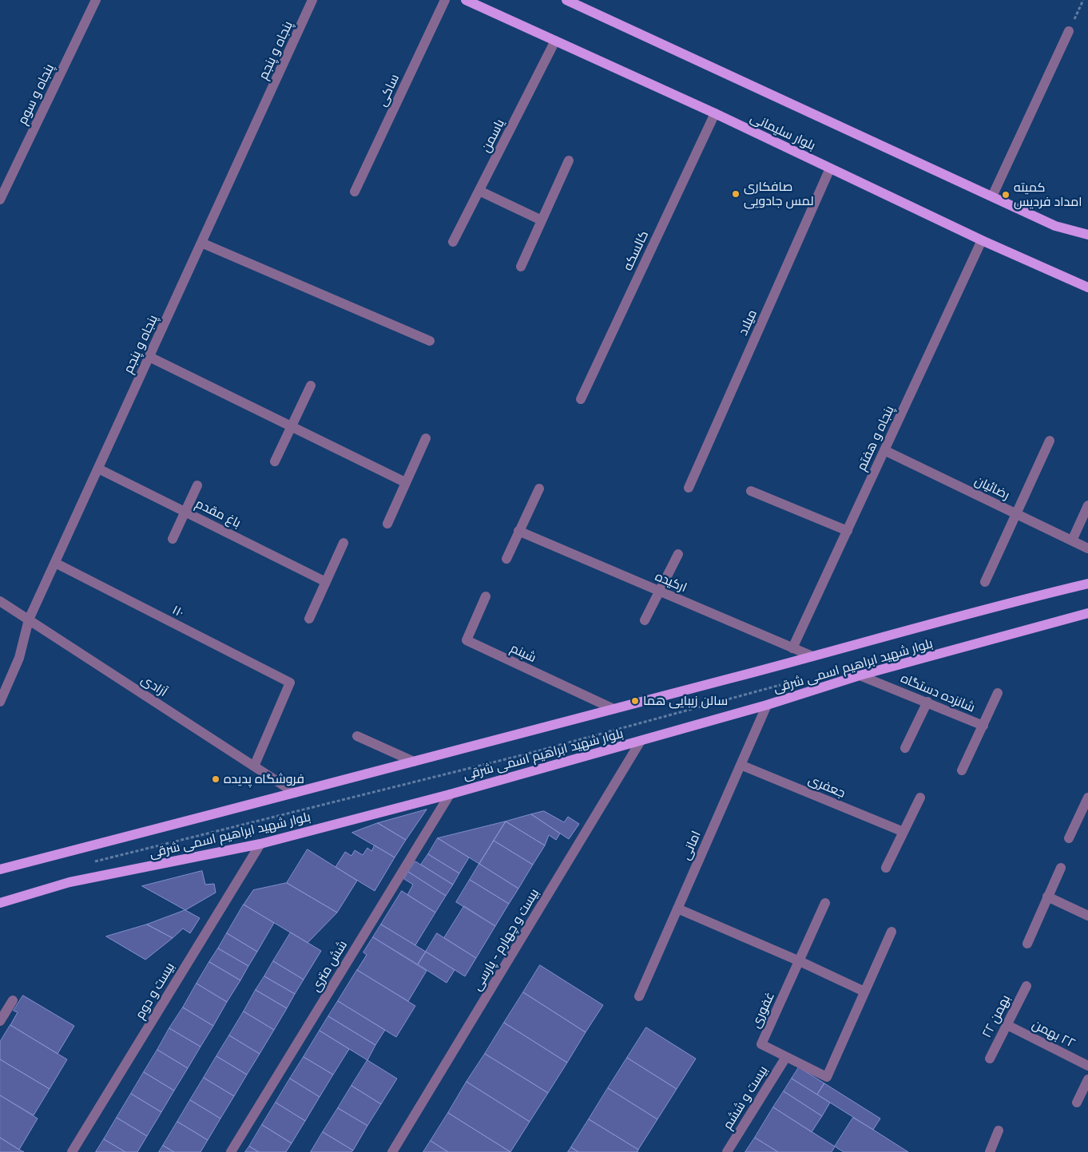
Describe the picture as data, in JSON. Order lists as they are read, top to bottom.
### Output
{
  "streets": {
    "main road": ["بلوار سلیمانی", "بلوار شهید ابراهیم اسمی شرقی"],
    "street": [
      "پنجاه و پنجم",
      "ساکی",
      "پنجاه و سوم",
      "یاسمن",
      "کالسکه",
      "میلاد",
      "پنجاه و هفتم",
      "رضائیان",
      "باغ مقدم",
      "ارکیده",
      "۱۱۰",
      "شبنم",
      "آزادی",
      "شانزده دستگاه",
      "جعفری",
      "امانی",
      "بیست و چهارم - پارسی",
      "شش متری",
      "بیست و دوم",
      "غفوری",
      "۲۲ بهمن",
      "٢٢ بهمن",
      "بیست و ششم"
    ]
  },
  "crossings": [
    ["پنجاه و پنجم", "باغ مقدم"],
    ["پنجاه و پنجم", "۱۱۰"],
    ["پنجاه و پنجم", "آزادی"],
    ["بلوار سلیمانی", "یاسمن"],
    ["بلوار سلیمانی", "کالسکه"],
    ["بلوار سلیمانی", "میلاد"],
    ["بلوار سلیمانی", "پنجاه و هفتم"],
    ["پنجاه و هفتم", "رضائیان"],
    ["پنجاه و هفتم", "ارکیده"],
    ["ارکیده", "بلوار شهید ابراهیم اسمی شرقی"],
    ["۱۱۰", "آزادی"],
    ["شبنم", "بلوار شهید ابراهیم اسمی شرقی"],
    ["بلوار شهید ابراهیم اسمی شرقی", "آزادی"],
    ["بلوار شهید ابراهیم اسمی شرقی", "شانزده دستگاه"],
    ["بلوار شهید ابراهیم اسمی شرقی", "امانی"],
    ["بلوار شهید ابراهیم اسمی شرقی", "بیست و چهارم - پارسی"],
    ["بلوار شهید ابراهیم اسمی شرقی", "شش متری"],
    ["بلوار شهید ابراهیم اسمی شرقی", "بیست و دوم"],
    ["جعفری", "امانی"],
    ["غفوری", "بیست و ششم"],
    ["۲۲ بهمن", "٢٢ بهمن"]
  ],
  "places": [
    "صافکاری لمس جادویی",
    "کمیته امداد فردیس",
    "سالن زیبایی هما",
    "فروشگاه پدیده"
  ]
}
